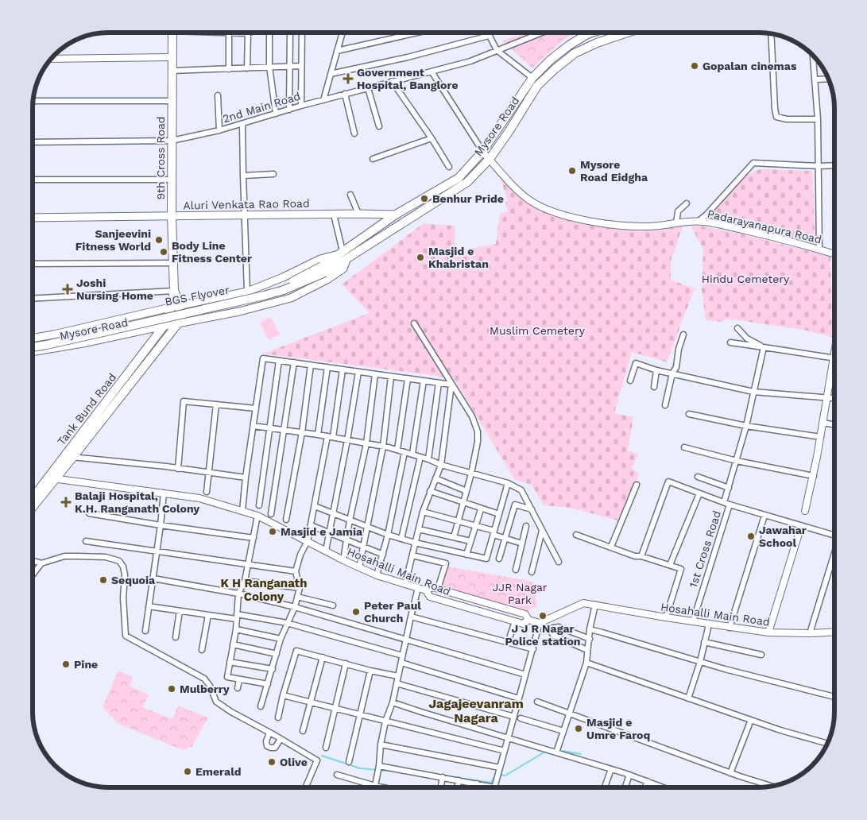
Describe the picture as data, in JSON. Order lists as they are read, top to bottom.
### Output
{
  "streets": {
    "main road": [
      "Mysore Road",
      "9th Cross Road",
      "Aluri Venkata Rao Road",
      "BGS Flyover",
      "Tank Bund Road"
    ],
    "street": [
      "2nd Main Road",
      "Padarayanapura Road",
      "1st Cross Road",
      "Hosahalli Main Road"
    ]
  },
  "crossings": [
    ["2nd Main Road", "9th Cross Road"],
    ["Mysore Road", "Aluri Venkata Rao Road"],
    ["Mysore Road", "Padarayanapura Road"],
    ["Mysore Road", "BGS Flyover"],
    ["Mysore Road", "Tank Bund Road"],
    ["9th Cross Road", "Aluri Venkata Rao Road"],
    ["Tank Bund Road", "Hosahalli Main Road"],
    ["1st Cross Road", "Hosahalli Main Road"]
  ],
  "districts": ["K H Ranganath Colony", "Jagajeevanram Nagara"],
  "parks": ["Hindu Cemetery", "Muslim Cemetery", "JJR Nagar Park"],
  "places": {
    "other": [
      "Gopalan cinemas",
      "Mysore Road Eidgha",
      "Benhur Pride",
      "Sanjeevini Fitness World",
      "Body Line Fitness Center",
      "Masjid e Khabristan",
      "Masjid e Jamia",
      "Jawahar School",
      "Sequoia",
      "Peter Paul Church",
      "J J R Nagar Police station",
      "Pine",
      "Mulberry",
      "Masjid e Umre Faroq",
      "Olive",
      "Emerald"
    ],
    "health": ["Government Hospital, Banglore", "Joshi Nursing Home", "Balaji Hospital, K.H. Ranganath Colony"]
  }
}
